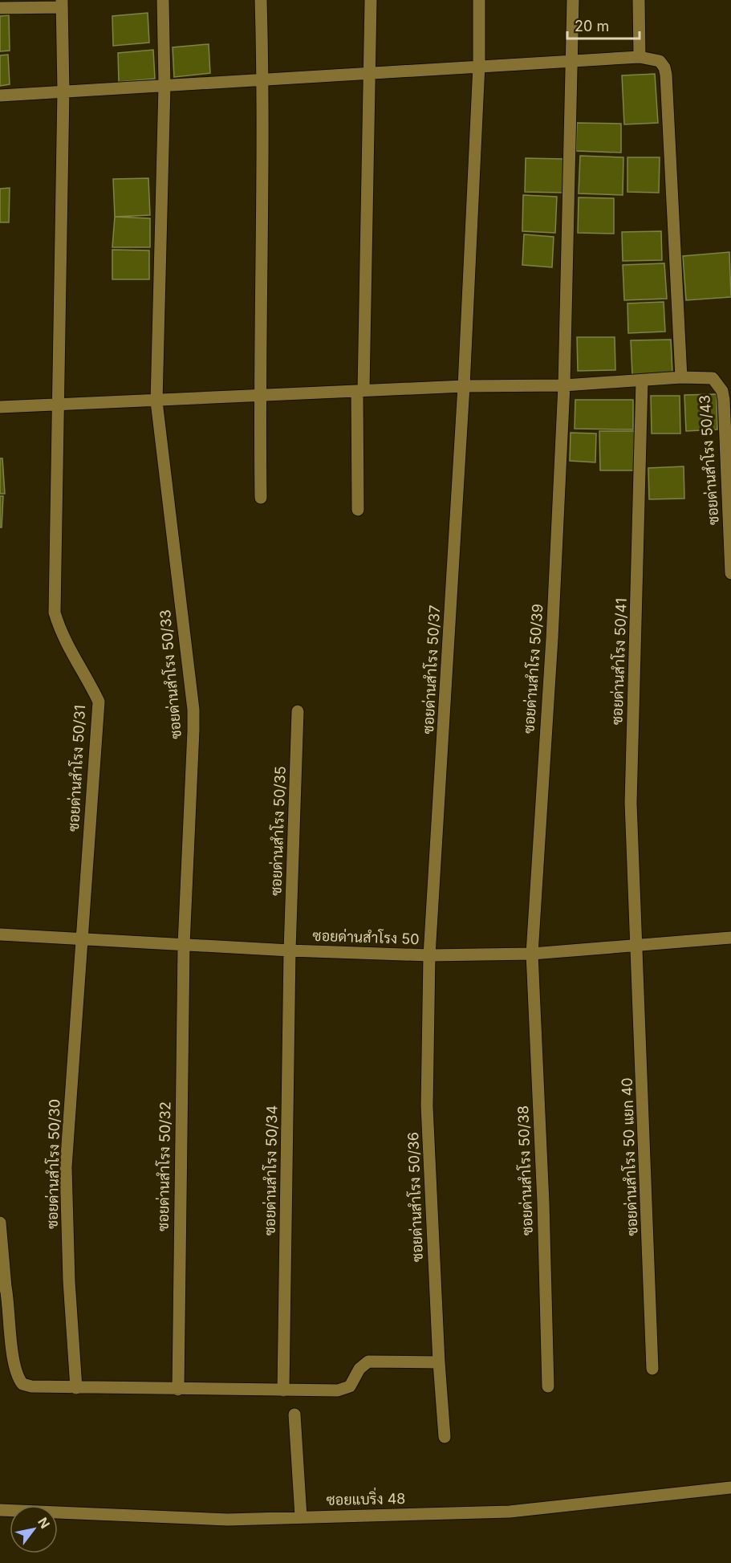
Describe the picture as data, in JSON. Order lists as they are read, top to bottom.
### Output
{
  "streets": {
    "street": [
      "ซอยด่านสำโรง 50/43",
      "ซอยด่านสำโรง 50/41",
      "ซอยด่านสำโรง 50/39",
      "ซอยด่านสำโรง 50/37",
      "ซอยด่านสำโรง 50/33",
      "ซอยด่านสำโรง 50/31",
      "ซอยด่านสำโรง 50/35",
      "ซอยด่านสำโรง 50",
      "ซอยด่านสำโรง 50 แยก 40",
      "ซอยด่านสำโรง 50/30",
      "ซอยด่านสำโรง 50/32",
      "ซอยด่านสำโรง 50/34",
      "ซอยด่านสำโรง 50/38",
      "ซอยด่านสำโรง 50/36",
      "ซอยแบริ่ง 48"
    ]
  },
  "crossings": [
    ["ซอยด่านสำโรง 50/41", "ซอยด่านสำโรง 50"],
    ["ซอยด่านสำโรง 50/41", "ซอยด่านสำโรง 50 แยก 40"],
    ["ซอยด่านสำโรง 50/39", "ซอยด่านสำโรง 50"],
    ["ซอยด่านสำโรง 50/39", "ซอยด่านสำโรง 50/38"],
    ["ซอยด่านสำโรง 50/37", "ซอยด่านสำโรง 50"],
    ["ซอยด่านสำโรง 50/37", "ซอยด่านสำโรง 50/36"],
    ["ซอยด่านสำโรง 50/33", "ซอยด่านสำโรง 50"],
    ["ซอยด่านสำโรง 50/33", "ซอยด่านสำโรง 50/32"],
    ["ซอยด่านสำโรง 50/31", "ซอยด่านสำโรง 50"],
    ["ซอยด่านสำโรง 50/31", "ซอยด่านสำโรง 50/30"],
    ["ซอยด่านสำโรง 50/35", "ซอยด่านสำโรง 50"],
    ["ซอยด่านสำโรง 50/35", "ซอยด่านสำโรง 50/34"],
    ["ซอยด่านสำโรง 50", "ซอยด่านสำโรง 50 แยก 40"],
    ["ซอยด่านสำโรง 50", "ซอยด่านสำโรง 50/30"],
    ["ซอยด่านสำโรง 50", "ซอยด่านสำโรง 50/32"],
    ["ซอยด่านสำโรง 50", "ซอยด่านสำโรง 50/34"],
    ["ซอยด่านสำโรง 50", "ซอยด่านสำโรง 50/38"],
    ["ซอยด่านสำโรง 50", "ซอยด่านสำโรง 50/36"]
  ],
  "scale_bar": "20 m",
  "north": "top right"
}
